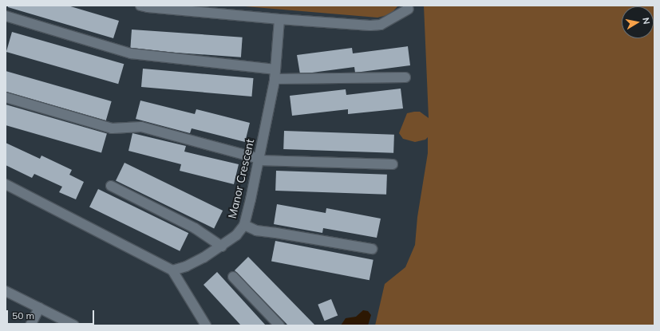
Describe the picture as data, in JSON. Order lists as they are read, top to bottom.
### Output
{
  "streets": {
    "street": ["Manor Crescent"]
  },
  "scale_bar": "50 m",
  "north": "right"
}
